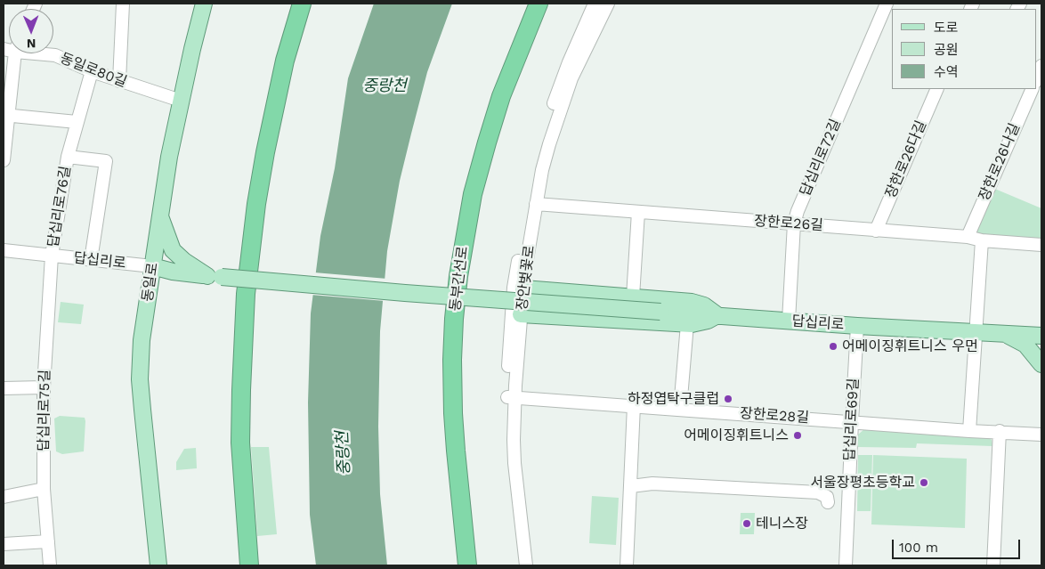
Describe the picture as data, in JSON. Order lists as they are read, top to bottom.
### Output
{
  "streets": {
    "highway": ["동부간선로"],
    "main road": ["답십리로", "동일로"],
    "street": [
      "동일로80길",
      "답십리로72길",
      "장한로26다길",
      "장한로26나길",
      "답십리로76길",
      "장한로26길",
      "장안벚꽃로",
      "답십리로75길",
      "장한로28길",
      "답십리로69길"
    ]
  },
  "crossings": [
    ["동일로80길", "답십리로76길"],
    ["동일로80길", "동일로"],
    ["답십리로72길", "장한로26길"],
    ["답십리로72길", "답십리로"],
    ["장한로26다길", "장한로26길"],
    ["장한로26나길", "장한로26길"],
    ["답십리로76길", "답십리로"],
    ["답십리로76길", "답십리로75길"],
    ["장한로26길", "장안벚꽃로"],
    ["답십리로", "동일로"],
    ["답십리로", "답십리로75길"],
    ["답십리로", "답십리로69길"],
    ["장안벚꽃로", "장한로28길"],
    ["장한로28길", "답십리로69길"]
  ],
  "water": ["중랑천"],
  "places": [
    "어메이징휘트니스 우먼",
    "하정엽탁구클럽",
    "어메이징휘트니스",
    "서울장평초등학교",
    "테니스장"
  ],
  "legend": ["도로", "공원", "수역"],
  "scale_bar": "100 m",
  "north": "bottom"
}
